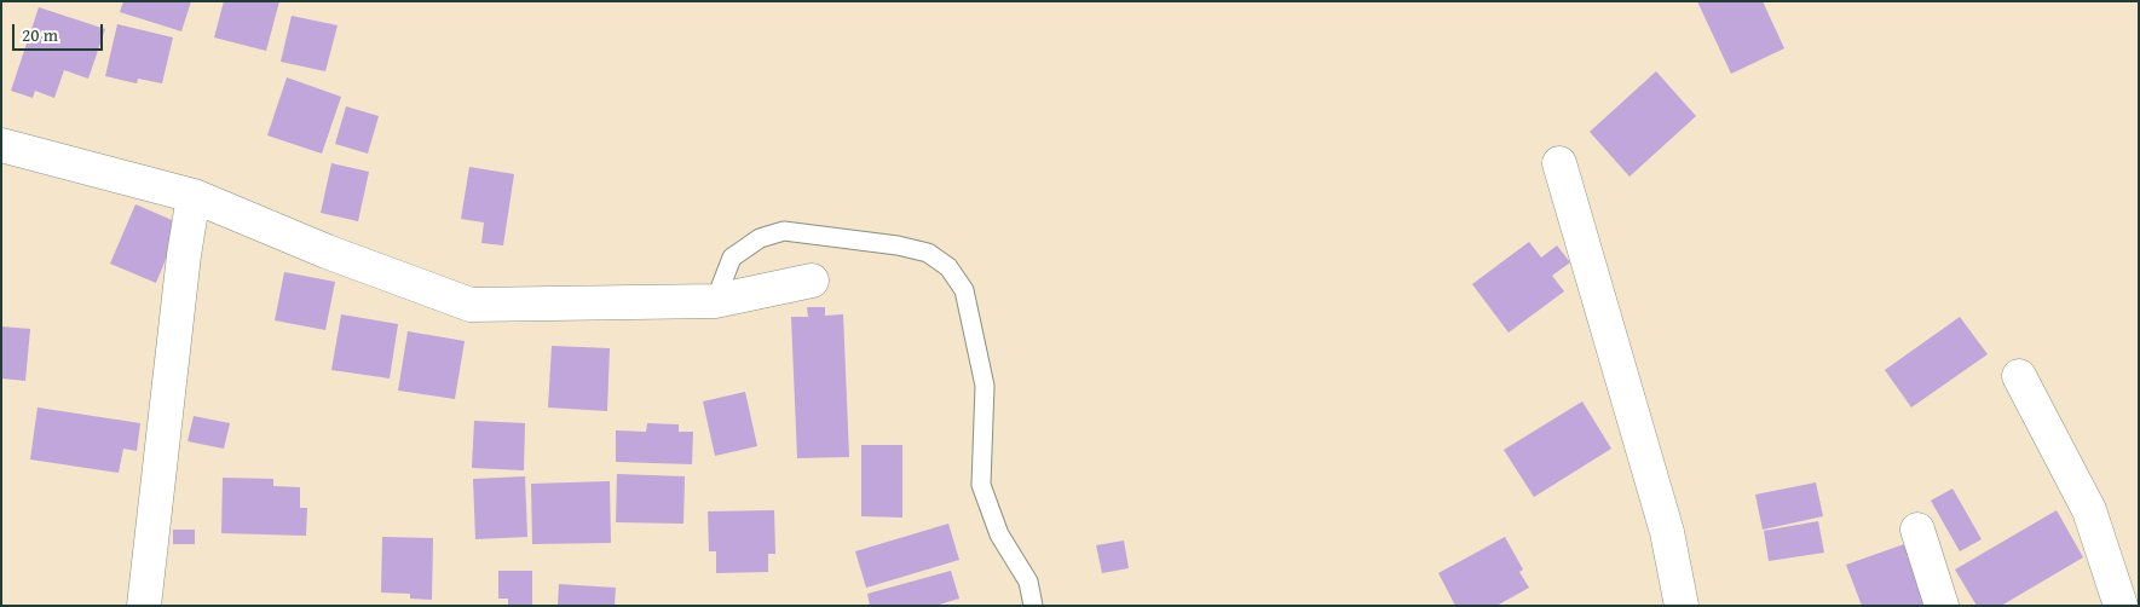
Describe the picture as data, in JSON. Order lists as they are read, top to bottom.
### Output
{
  "scale_bar": "20 m"
}
